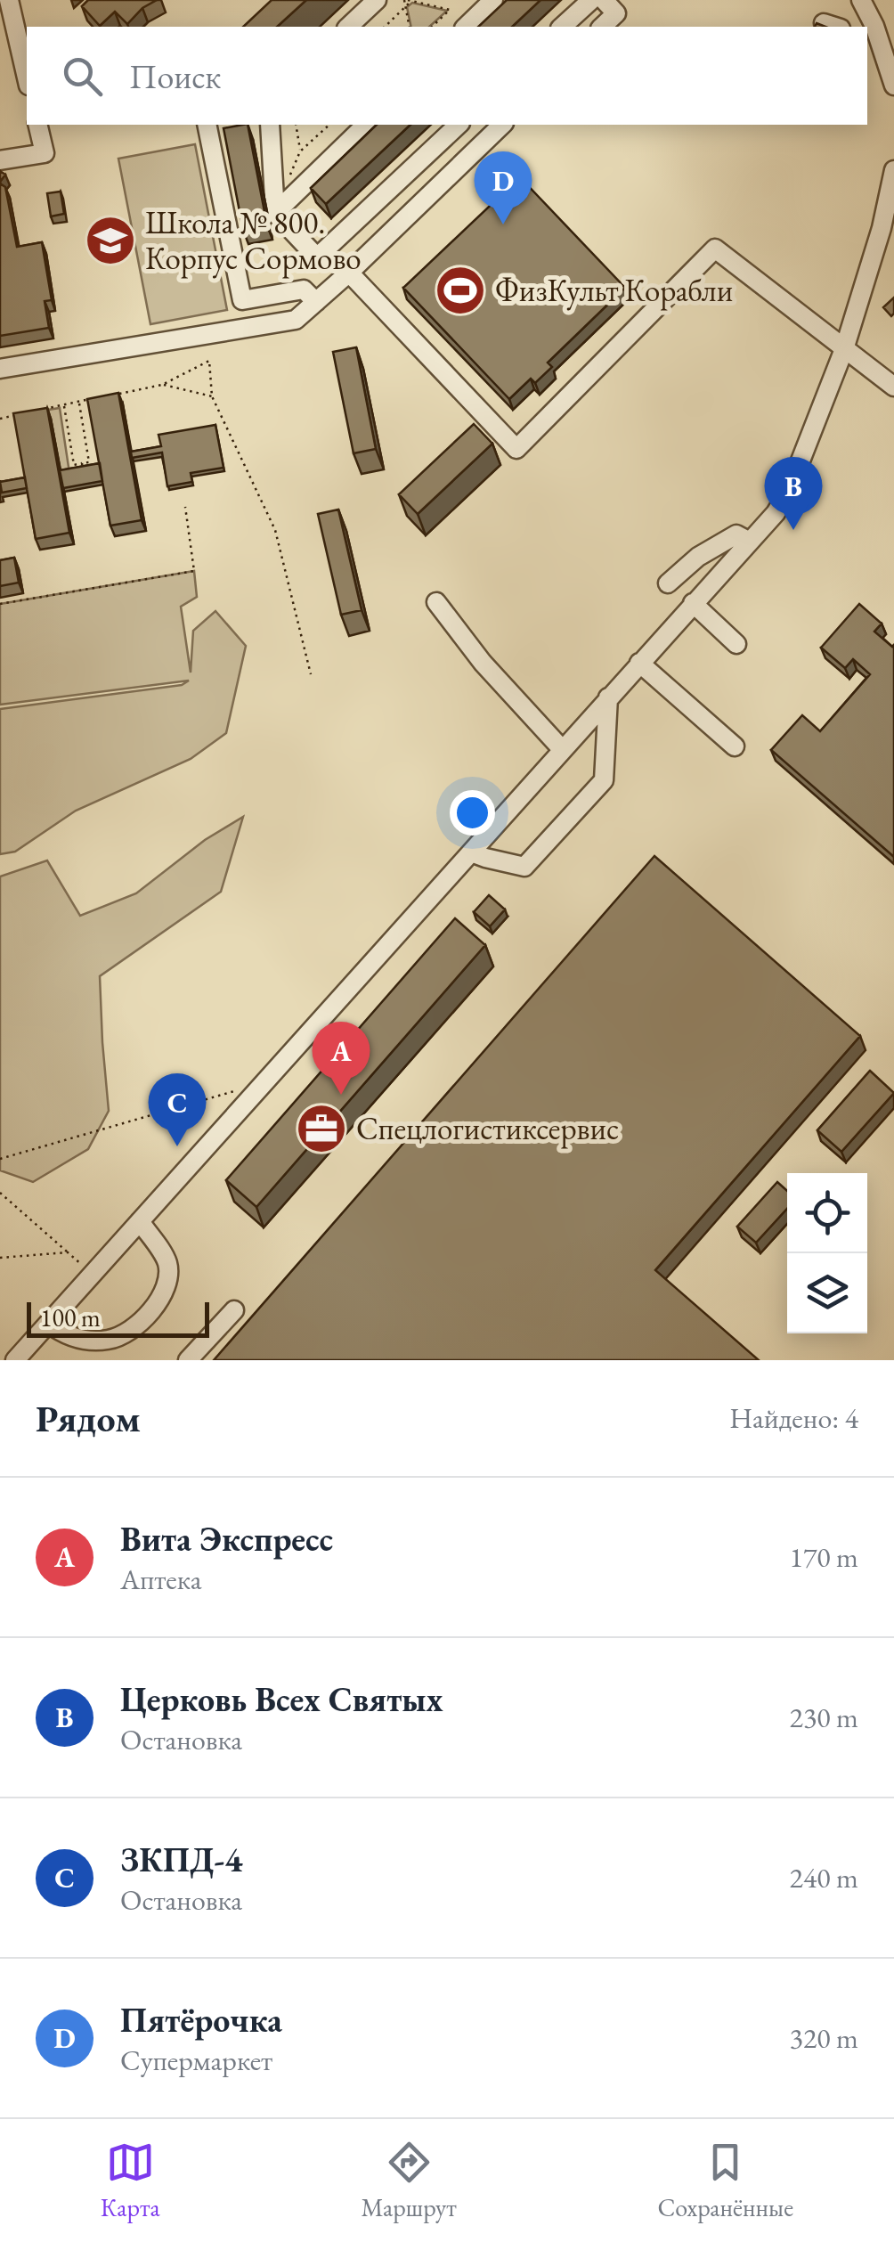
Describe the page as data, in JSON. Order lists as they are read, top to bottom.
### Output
{
  "places": {
    "school or university": ["Школа № 800. Корпус Сормово"],
    "sports": ["ФизКульт Корабли"],
    "office": ["Спецлогистиксервис"]
  },
  "scale_bar": "100 m",
  "page": {
    "search": "Поиск",
    "pins": [
      "D",
      "B",
      "A",
      "C"
    ],
    "scale": "100 m",
    "heading": ["Рядом", "Найдено: 4"],
    "list": [
      {
        "mark": "A",
        "name": "Вита Экспресс",
        "note": "Аптека",
        "value": "170 m"
      },
      {
        "mark": "B",
        "name": "Церковь Всех Святых",
        "note": "Остановка",
        "value": "230 m"
      },
      {
        "mark": "C",
        "name": "ЗКПД-4",
        "note": "Остановка",
        "value": "240 m"
      },
      {
        "mark": "D",
        "name": "Пятёрочка",
        "note": "Супермаркет",
        "value": "320 m"
      }
    ],
    "nav": ["Карта", "Маршрут", "Сохранённые"]
  }
}
